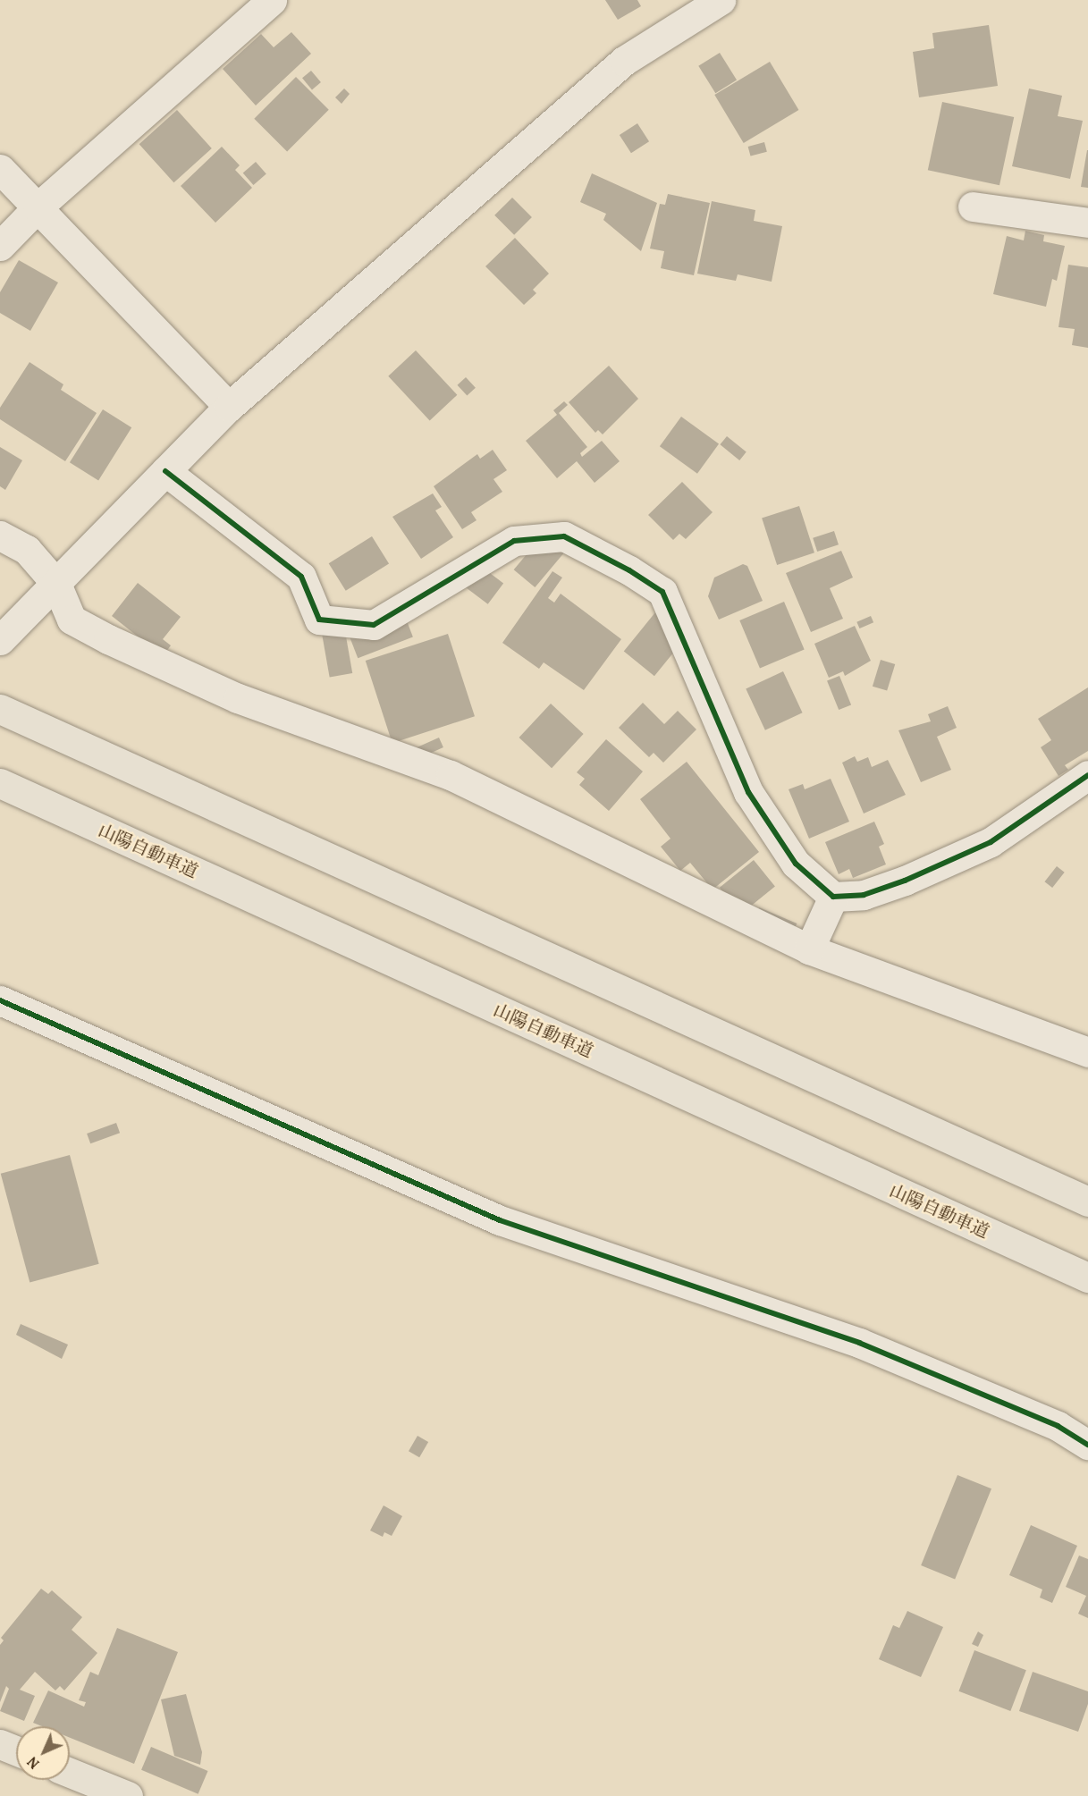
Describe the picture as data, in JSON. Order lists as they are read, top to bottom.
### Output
{
  "streets": {
    "main road": ["山陽自動車道"]
  },
  "north": "bottom left"
}
